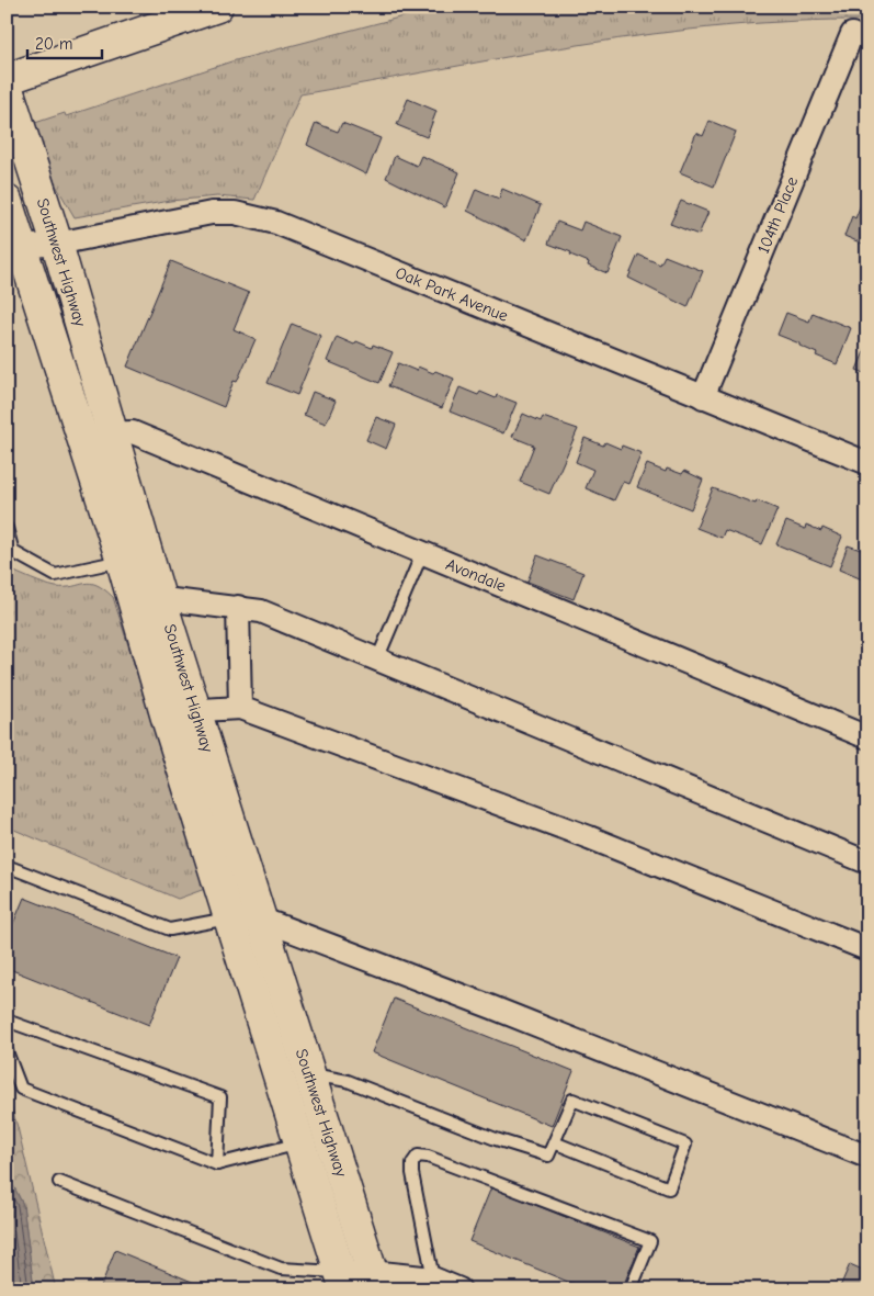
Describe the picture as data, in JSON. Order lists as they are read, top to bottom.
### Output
{
  "streets": {
    "main road": ["Southwest Highway"],
    "street": ["104th Place", "Oak Park Avenue", "Avondale"]
  },
  "crossings": [
    ["104th Place", "Oak Park Avenue"],
    ["Southwest Highway", "Oak Park Avenue"],
    ["Southwest Highway", "Avondale"]
  ],
  "scale_bar": "20 m"
}
